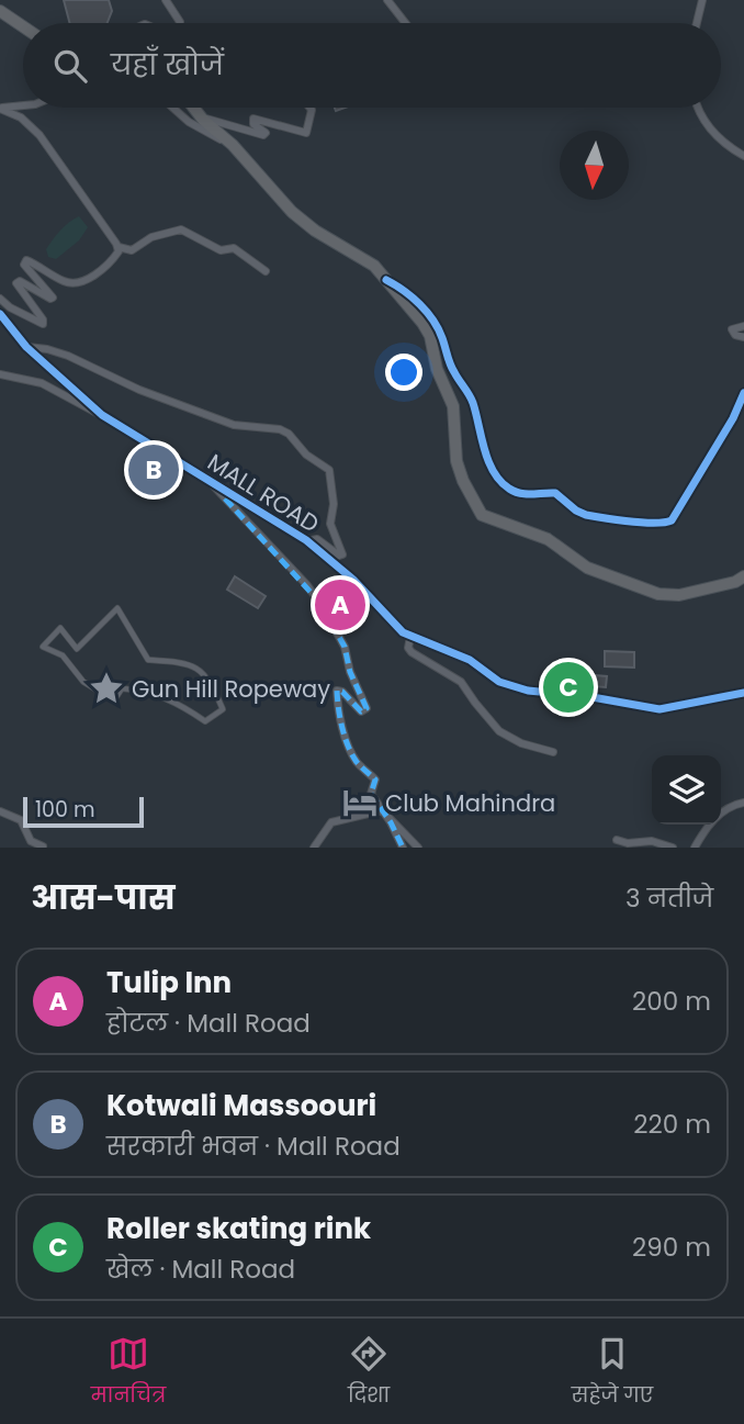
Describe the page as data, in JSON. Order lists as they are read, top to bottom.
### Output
{
  "streets": {
    "street": ["MALL ROAD"]
  },
  "places": {
    "place": ["Gun Hill Ropeway"],
    "hotel": ["Club Mahindra"]
  },
  "scale_bar": "100 m",
  "north": "bottom",
  "page": {
    "search": "यहाँ खोजें",
    "pins": ["B", "A", "C"],
    "scale": "100 m",
    "heading": ["आस-पास", "3 नतीजे"],
    "list": [
      {
        "mark": "A",
        "name": "Tulip Inn",
        "note": "होटल · Mall Road",
        "value": "200 m"
      },
      {
        "mark": "B",
        "name": "Kotwali Massoouri",
        "note": "सरकारी भवन · Mall Road",
        "value": "220 m"
      },
      {
        "mark": "C",
        "name": "Roller skating rink",
        "note": "खेल · Mall Road",
        "value": "290 m"
      }
    ],
    "nav": ["मानचित्र", "दिशा", "सहेजे गए"]
  }
}
